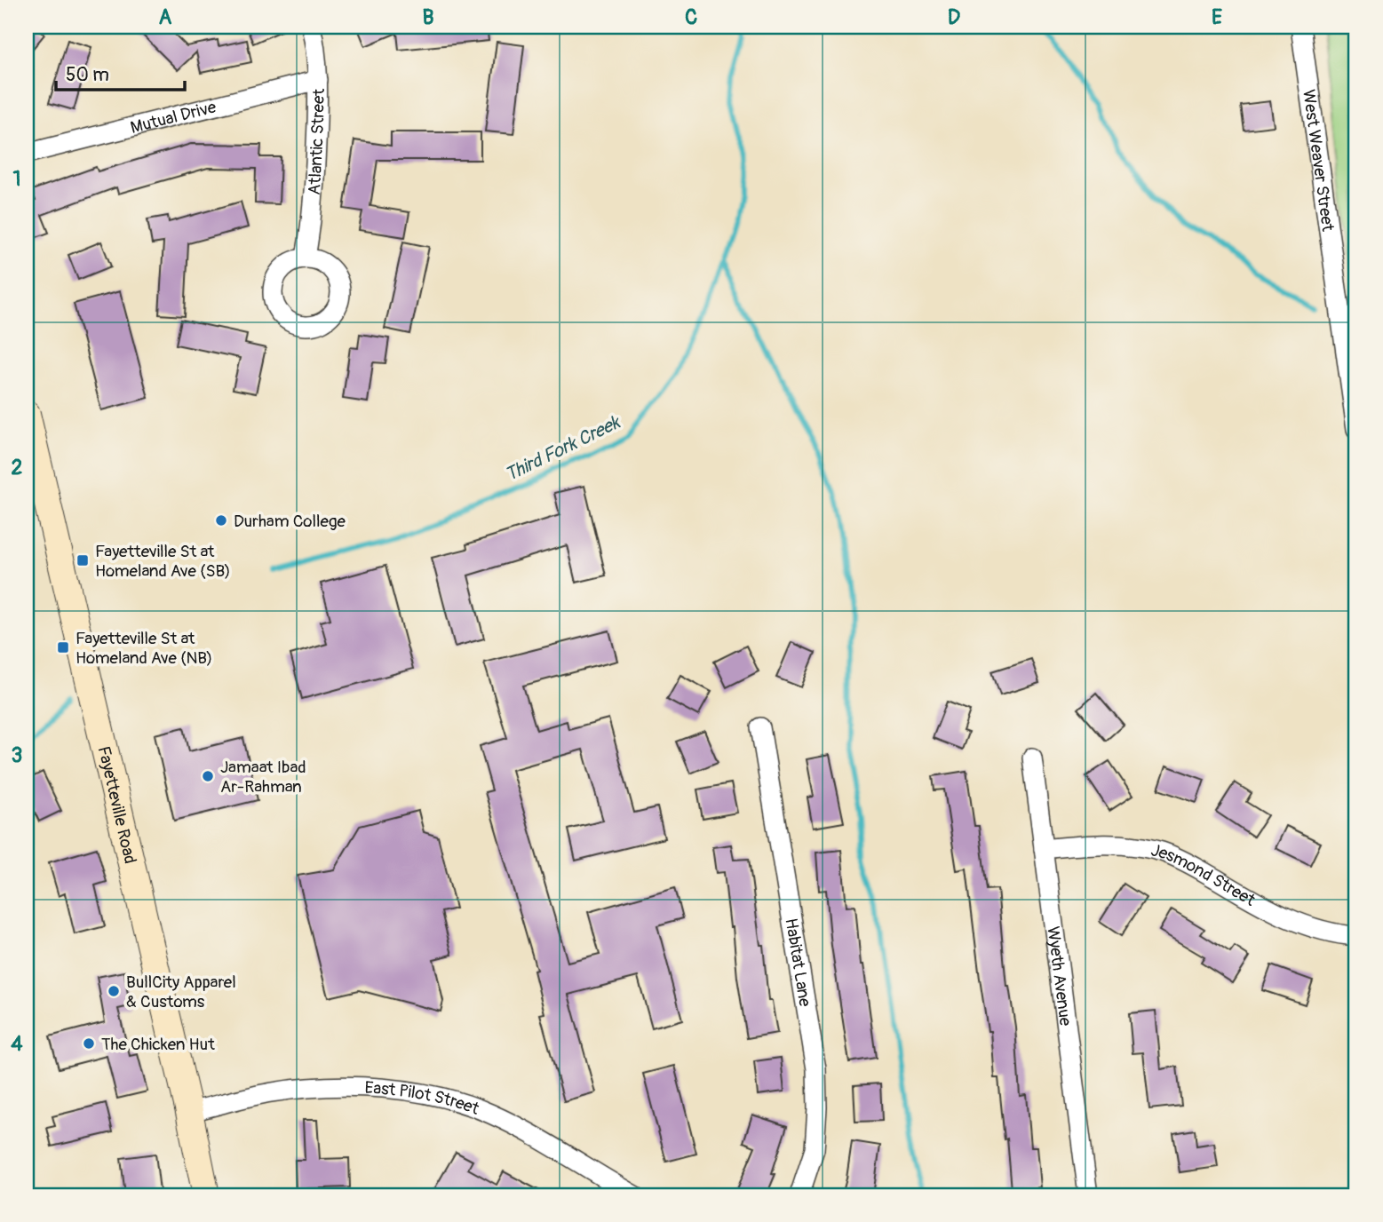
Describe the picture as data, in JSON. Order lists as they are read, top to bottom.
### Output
{
  "streets": {
    "main road": ["Fayetteville Road"],
    "street": [
      "Mutual Drive",
      "Atlantic Street",
      "West Weaver Street",
      "Jesmond Street",
      "Habitat Lane",
      "Wyeth Avenue",
      "East Pilot Street"
    ]
  },
  "crossings": [
    ["Mutual Drive", "Atlantic Street"],
    ["Fayetteville Road", "East Pilot Street"],
    ["Jesmond Street", "Wyeth Avenue"]
  ],
  "water": ["Third Fork Creek"],
  "places": {
    "other": [
      "Durham College",
      "Jamaat Ibad Ar-Rahman",
      "BullCity Apparel & Customs",
      "The Chicken Hut"
    ],
    "transit": ["Fayetteville St at Homeland Ave (SB)", "Fayetteville St at Homeland Ave (NB)"]
  },
  "scale_bar": "50 m",
  "grid": {
    "columns": [
      "A",
      "B",
      "C",
      "D",
      "E"
    ],
    "rows": [
      "1",
      "2",
      "3",
      "4"
    ]
  }
}
